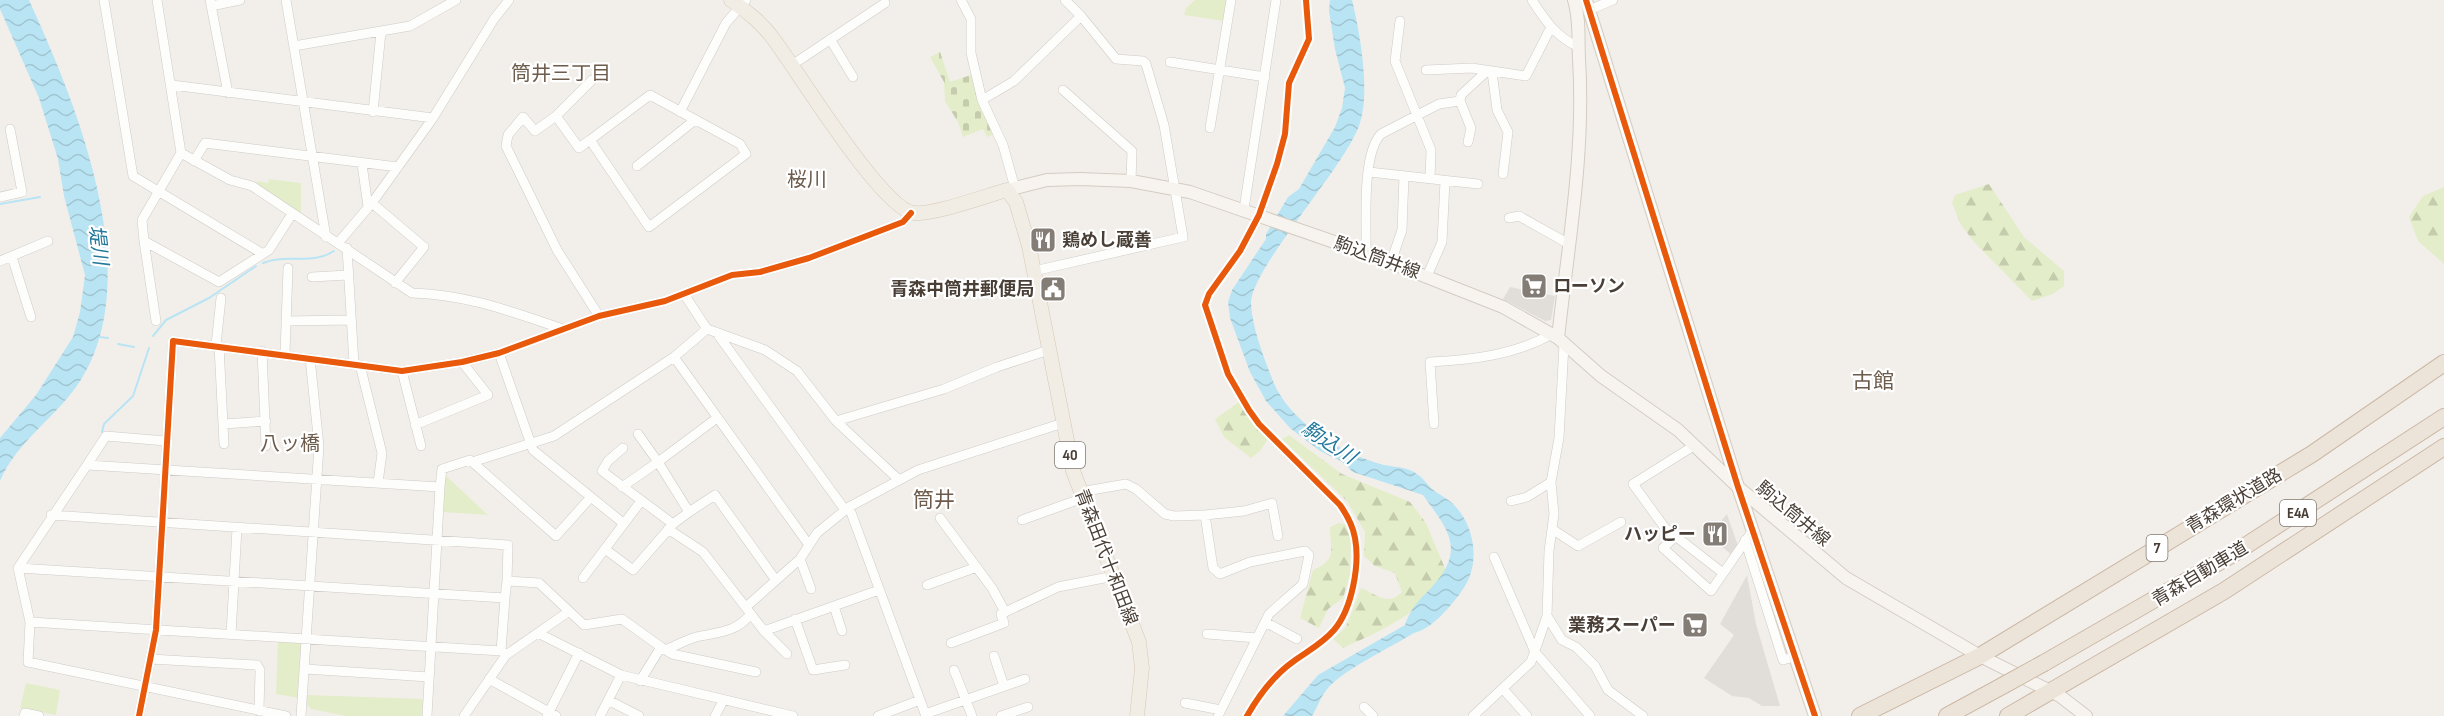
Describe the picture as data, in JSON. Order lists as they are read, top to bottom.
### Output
{
  "streets": {
    "highway": [
      "青森環状道路",
      "E4A",
      "7",
      "青森自動車道"
    ],
    "main road": ["駒込筒井線", "40", "青森田代十和田線"]
  },
  "crossings": [
    ["駒込筒井線", "青森環状道路"],
    ["駒込筒井線", "青森田代十和田線"]
  ],
  "districts": [
    "筒井三丁目",
    "桜川",
    "古館",
    "八ッ橋",
    "筒井"
  ],
  "water": ["堤川", "駒込川"],
  "places": {
    "restaurant": ["鶏めし蔵善", "ハッピー"],
    "supermarket": ["ローソン", "業務スーパー"],
    "public building": ["青森中筒井郵便局"]
  }
}
